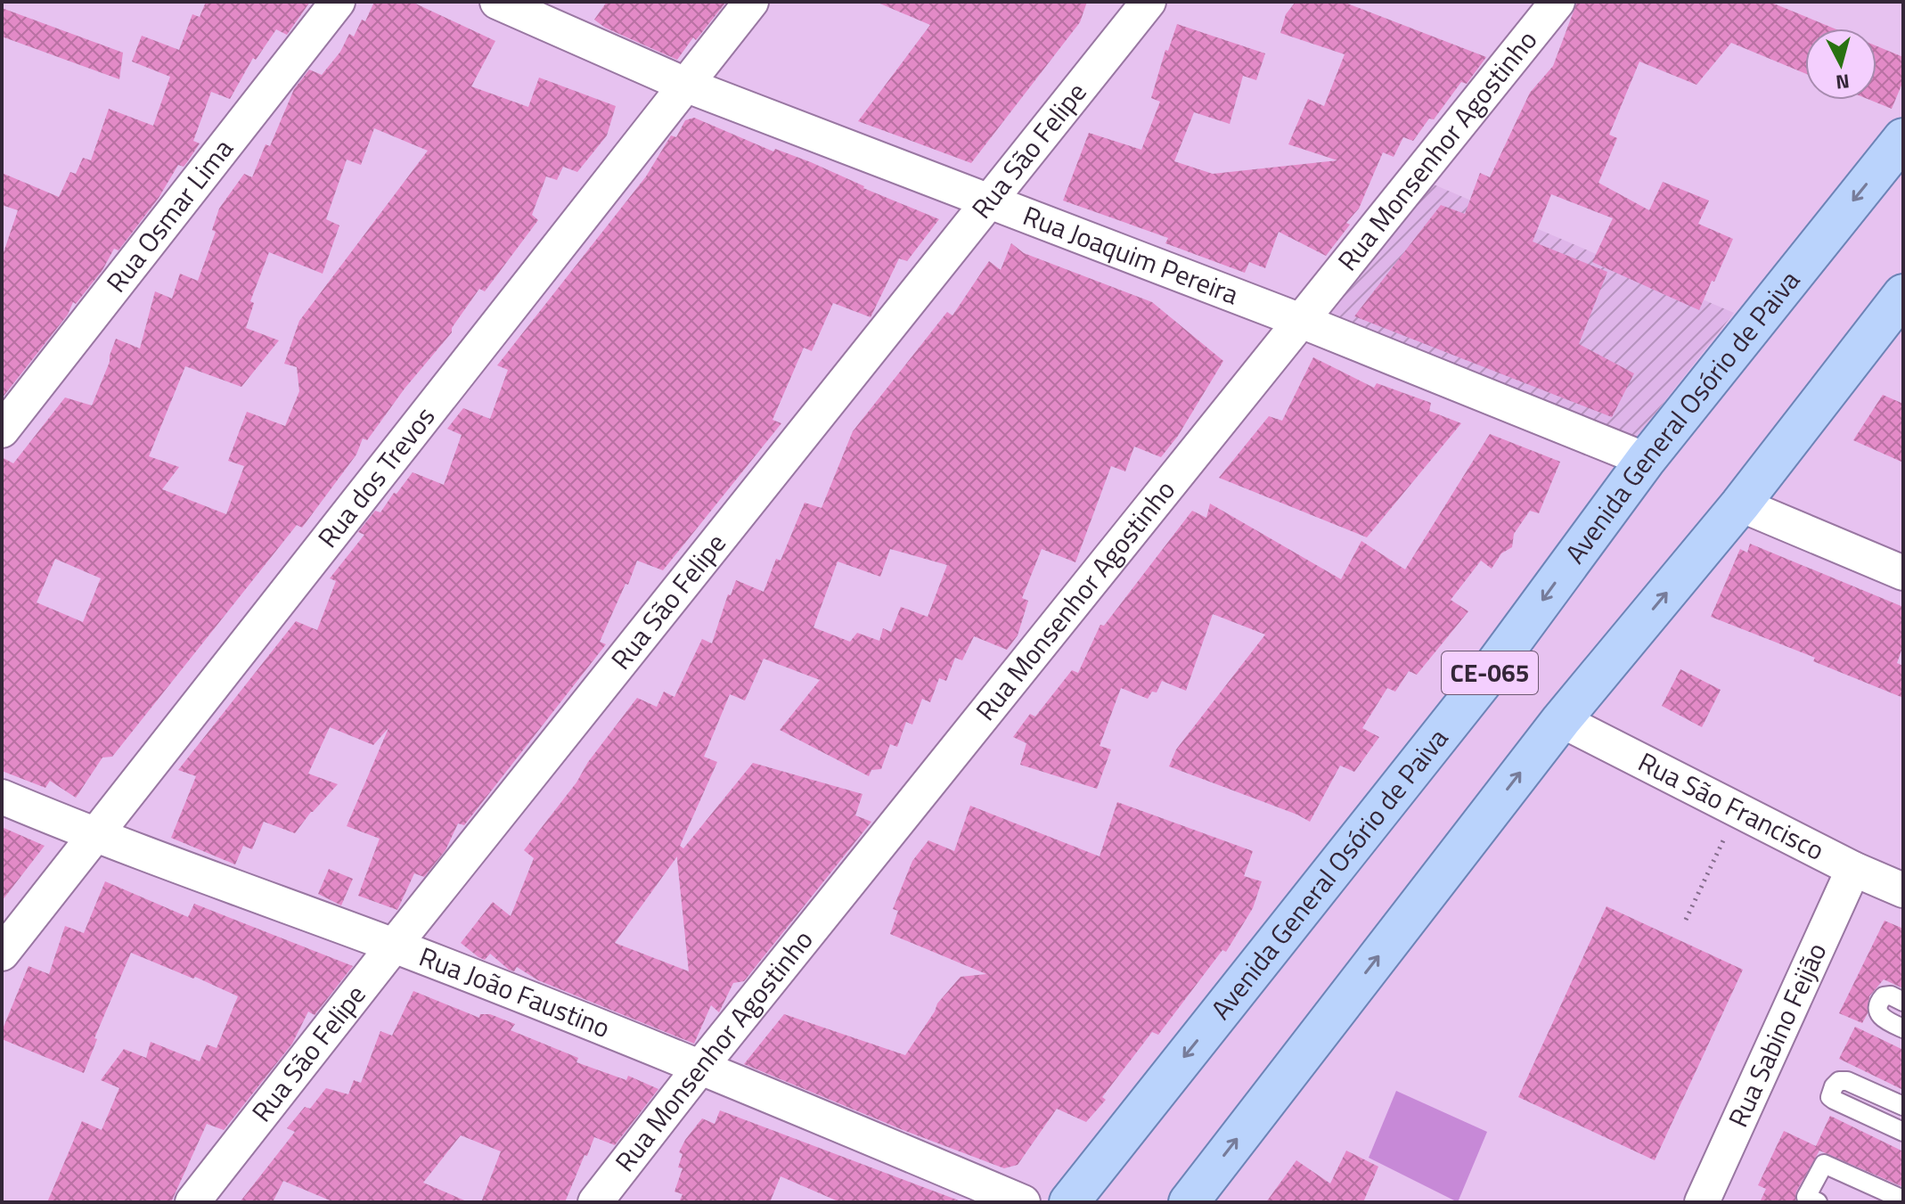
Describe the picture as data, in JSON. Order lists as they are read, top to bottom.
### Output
{
  "streets": {
    "main road": ["Avenida General Osório de Paiva", "CE-065"],
    "street": [
      "Rua São Felipe",
      "Rua Monsenhor Agostinho",
      "Rua Osmar Lima",
      "Rua Joaquim Pereira",
      "Rua dos Trevos",
      "Rua São Francisco",
      "Rua João Faustino",
      "Rua Sabino Feijão"
    ]
  },
  "crossings": [
    ["Rua São Felipe", "Rua Joaquim Pereira"],
    ["Rua São Felipe", "Rua João Faustino"],
    ["Rua Monsenhor Agostinho", "Rua Joaquim Pereira"],
    ["Rua Monsenhor Agostinho", "Rua João Faustino"],
    ["Rua Joaquim Pereira", "Avenida General Osório de Paiva"],
    ["Rua Joaquim Pereira", "Rua dos Trevos"],
    ["Rua dos Trevos", "Rua João Faustino"],
    ["CE-065", "Rua São Francisco"],
    ["Rua São Francisco", "Rua Sabino Feijão"]
  ],
  "north": "bottom"
}
